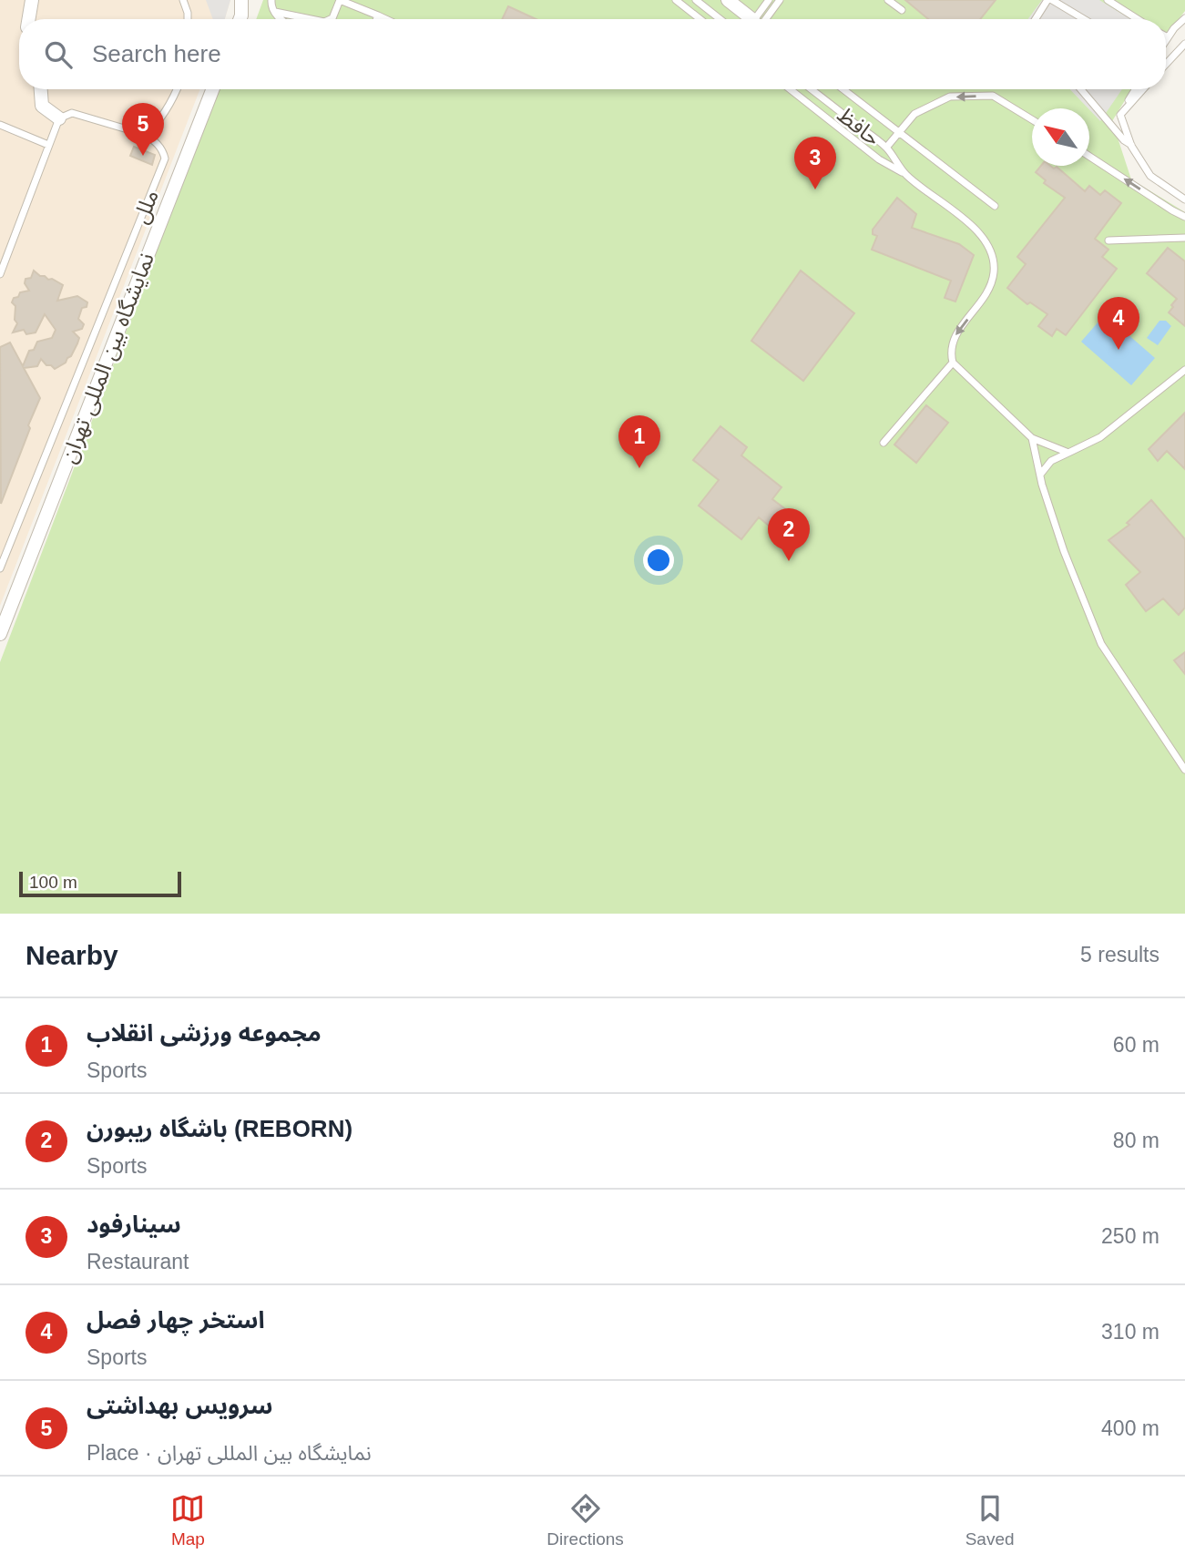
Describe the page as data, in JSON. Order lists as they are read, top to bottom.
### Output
{
  "streets": {
    "street": ["نمایشگاه بین المللی تهران"],
    "lane": ["حافظ", "ملل"]
  },
  "scale_bar": "100 m",
  "north": "top left",
  "page": {
    "search": "Search here",
    "pins": [
      "5",
      "3",
      "4",
      "1",
      "2"
    ],
    "scale": "100 m",
    "heading": ["Nearby", "5 results"],
    "list": [
      {
        "mark": "1",
        "name": "مجموعه ورزشی انقلاب",
        "note": "Sports",
        "value": "60 m"
      },
      {
        "mark": "2",
        "name": "باشگاه ریبورن (REBORN)",
        "note": "Sports",
        "value": "80 m"
      },
      {
        "mark": "3",
        "name": "سینارفود",
        "note": "Restaurant",
        "value": "250 m"
      },
      {
        "mark": "4",
        "name": "استخر چهار فصل",
        "note": "Sports",
        "value": "310 m"
      },
      {
        "mark": "5",
        "name": "سرویس بهداشتی",
        "note": "Place · نمایشگاه بین المللی تهران",
        "value": "400 m"
      }
    ],
    "nav": ["Map", "Directions", "Saved"]
  }
}
